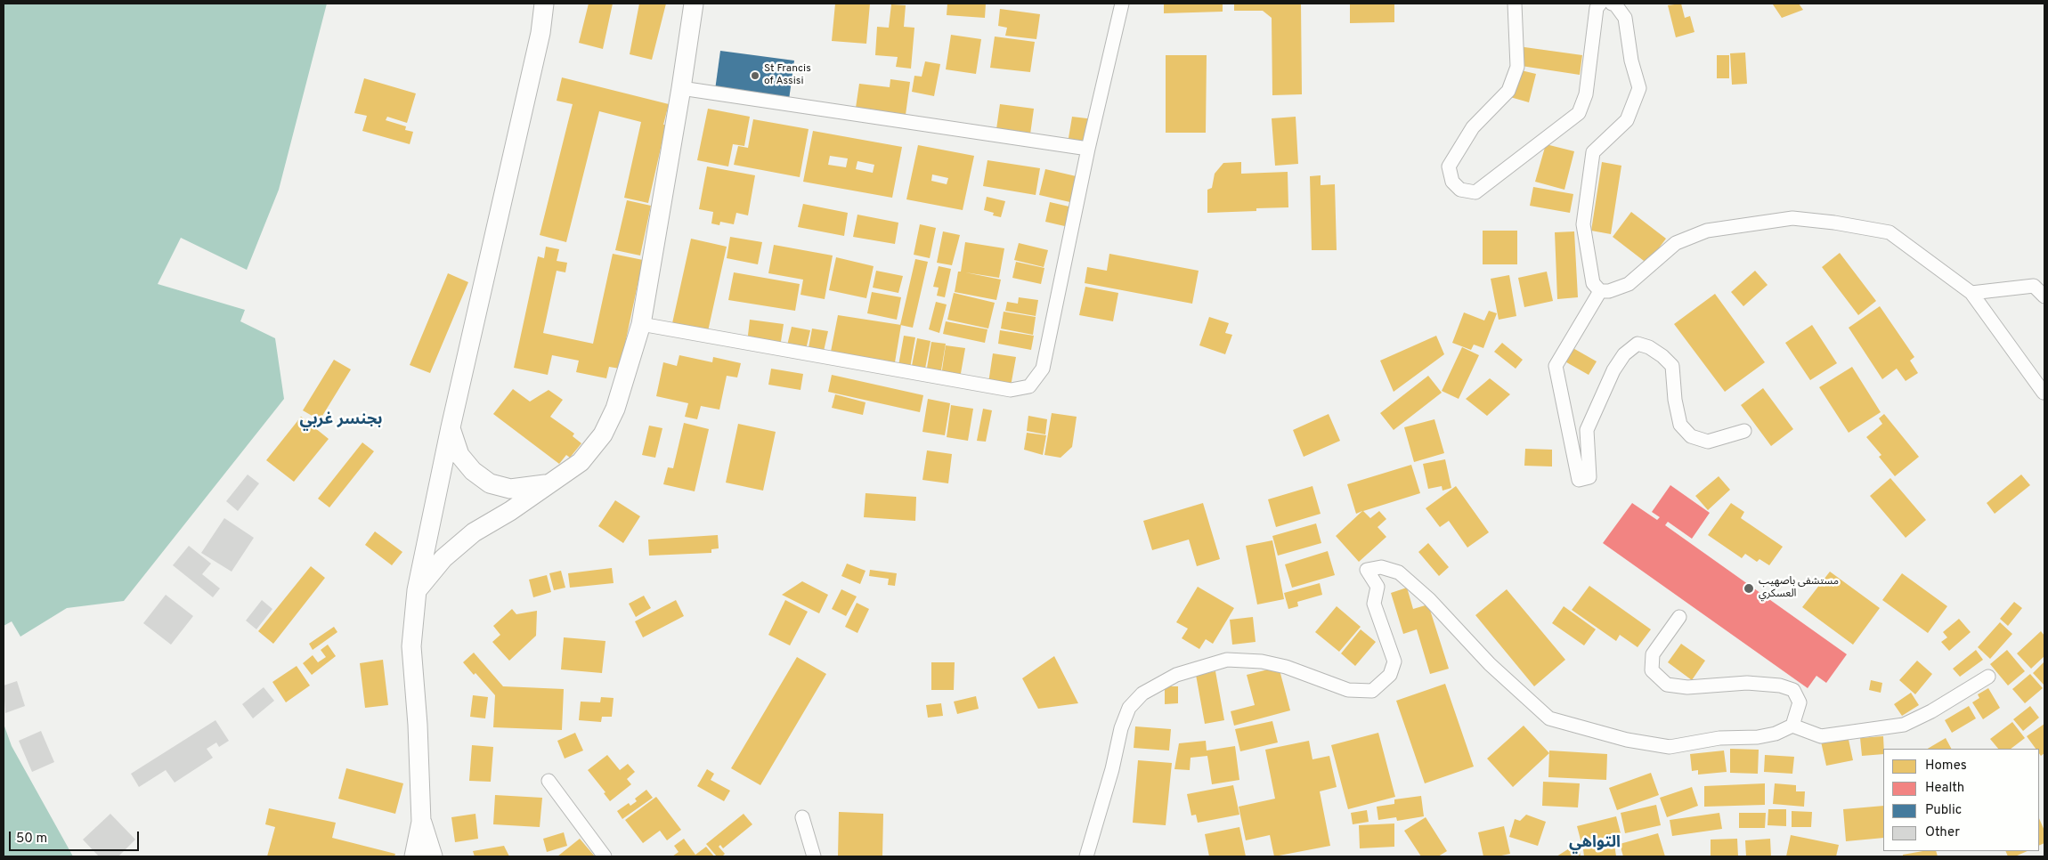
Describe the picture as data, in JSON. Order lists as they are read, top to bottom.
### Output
{
  "districts": ["بجنسر غربي", "التواهي"],
  "places": ["St Francis of Assisi", "مستشفى باصهيب العسكري"],
  "legend": [
    "Homes",
    "Health",
    "Public",
    "Other"
  ],
  "scale_bar": "50 m"
}
